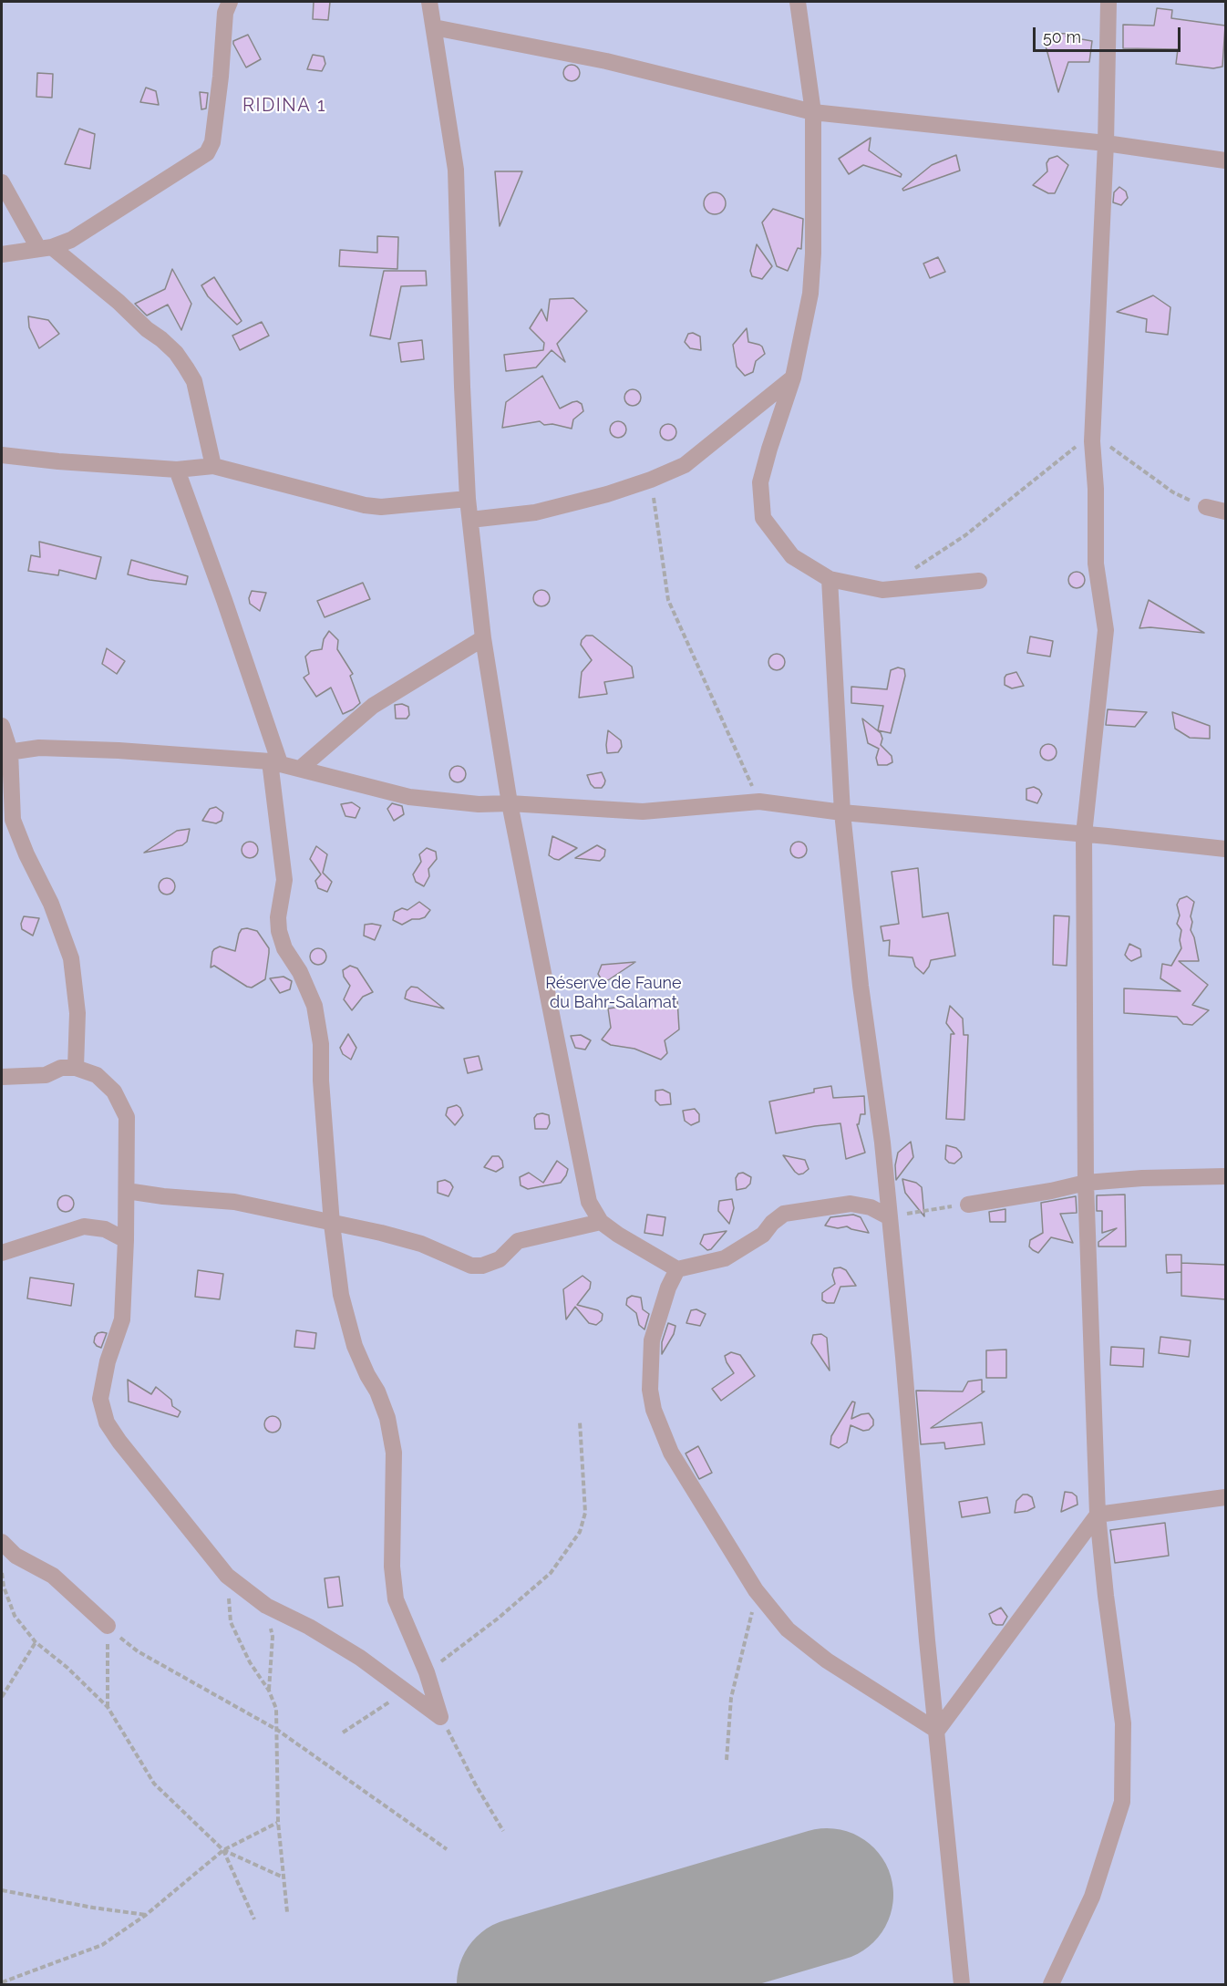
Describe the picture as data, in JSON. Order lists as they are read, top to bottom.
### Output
{
  "districts": ["RIDINA 1"],
  "parks": ["Réserve de Faune du Bahr-Salamat"],
  "scale_bar": "50 m"
}
